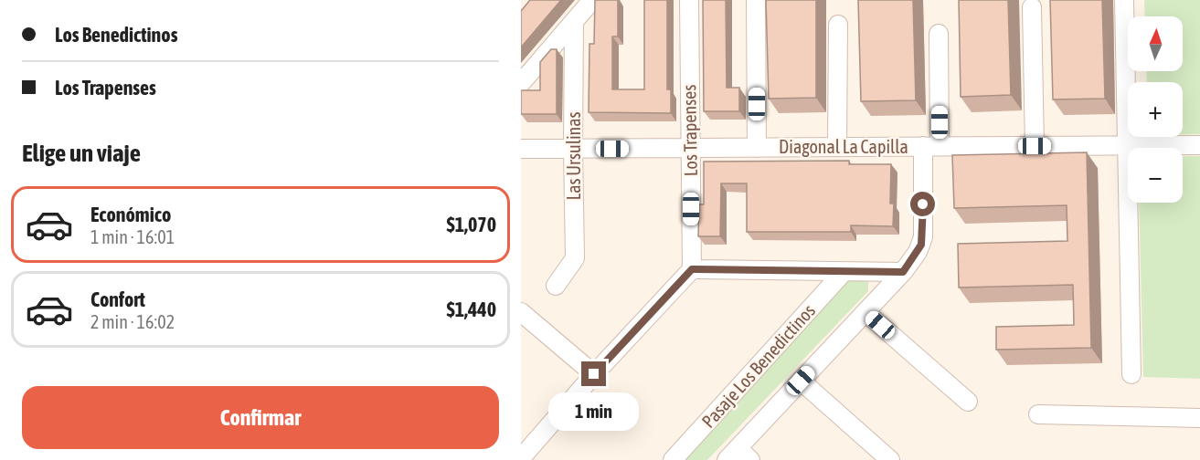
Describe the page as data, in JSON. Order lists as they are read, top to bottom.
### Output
{
  "streets": {
    "street": [
      "Los Trapenses",
      "Diagonal La Capilla",
      "Las Ursulinas",
      "Pasaje Los Benedictinos"
    ]
  },
  "crossings": [
    ["Los Trapenses", "Diagonal La Capilla"],
    ["Diagonal La Capilla", "Las Ursulinas"]
  ],
  "north": "top",
  "page": {
    "banner": ["Los Benedictinos", "Los Trapenses"],
    "map_buttons": ["+", "−"],
    "heading": "Elige un viaje",
    "list": [
      {
        "name": "Económico",
        "note": "1 min · 16:01",
        "value": "$1,070"
      },
      {
        "name": "Confort",
        "note": "2 min · 16:02",
        "value": "$1,440"
      }
    ],
    "buttons": "Confirmar",
    "bubble": "1 min"
  }
}
